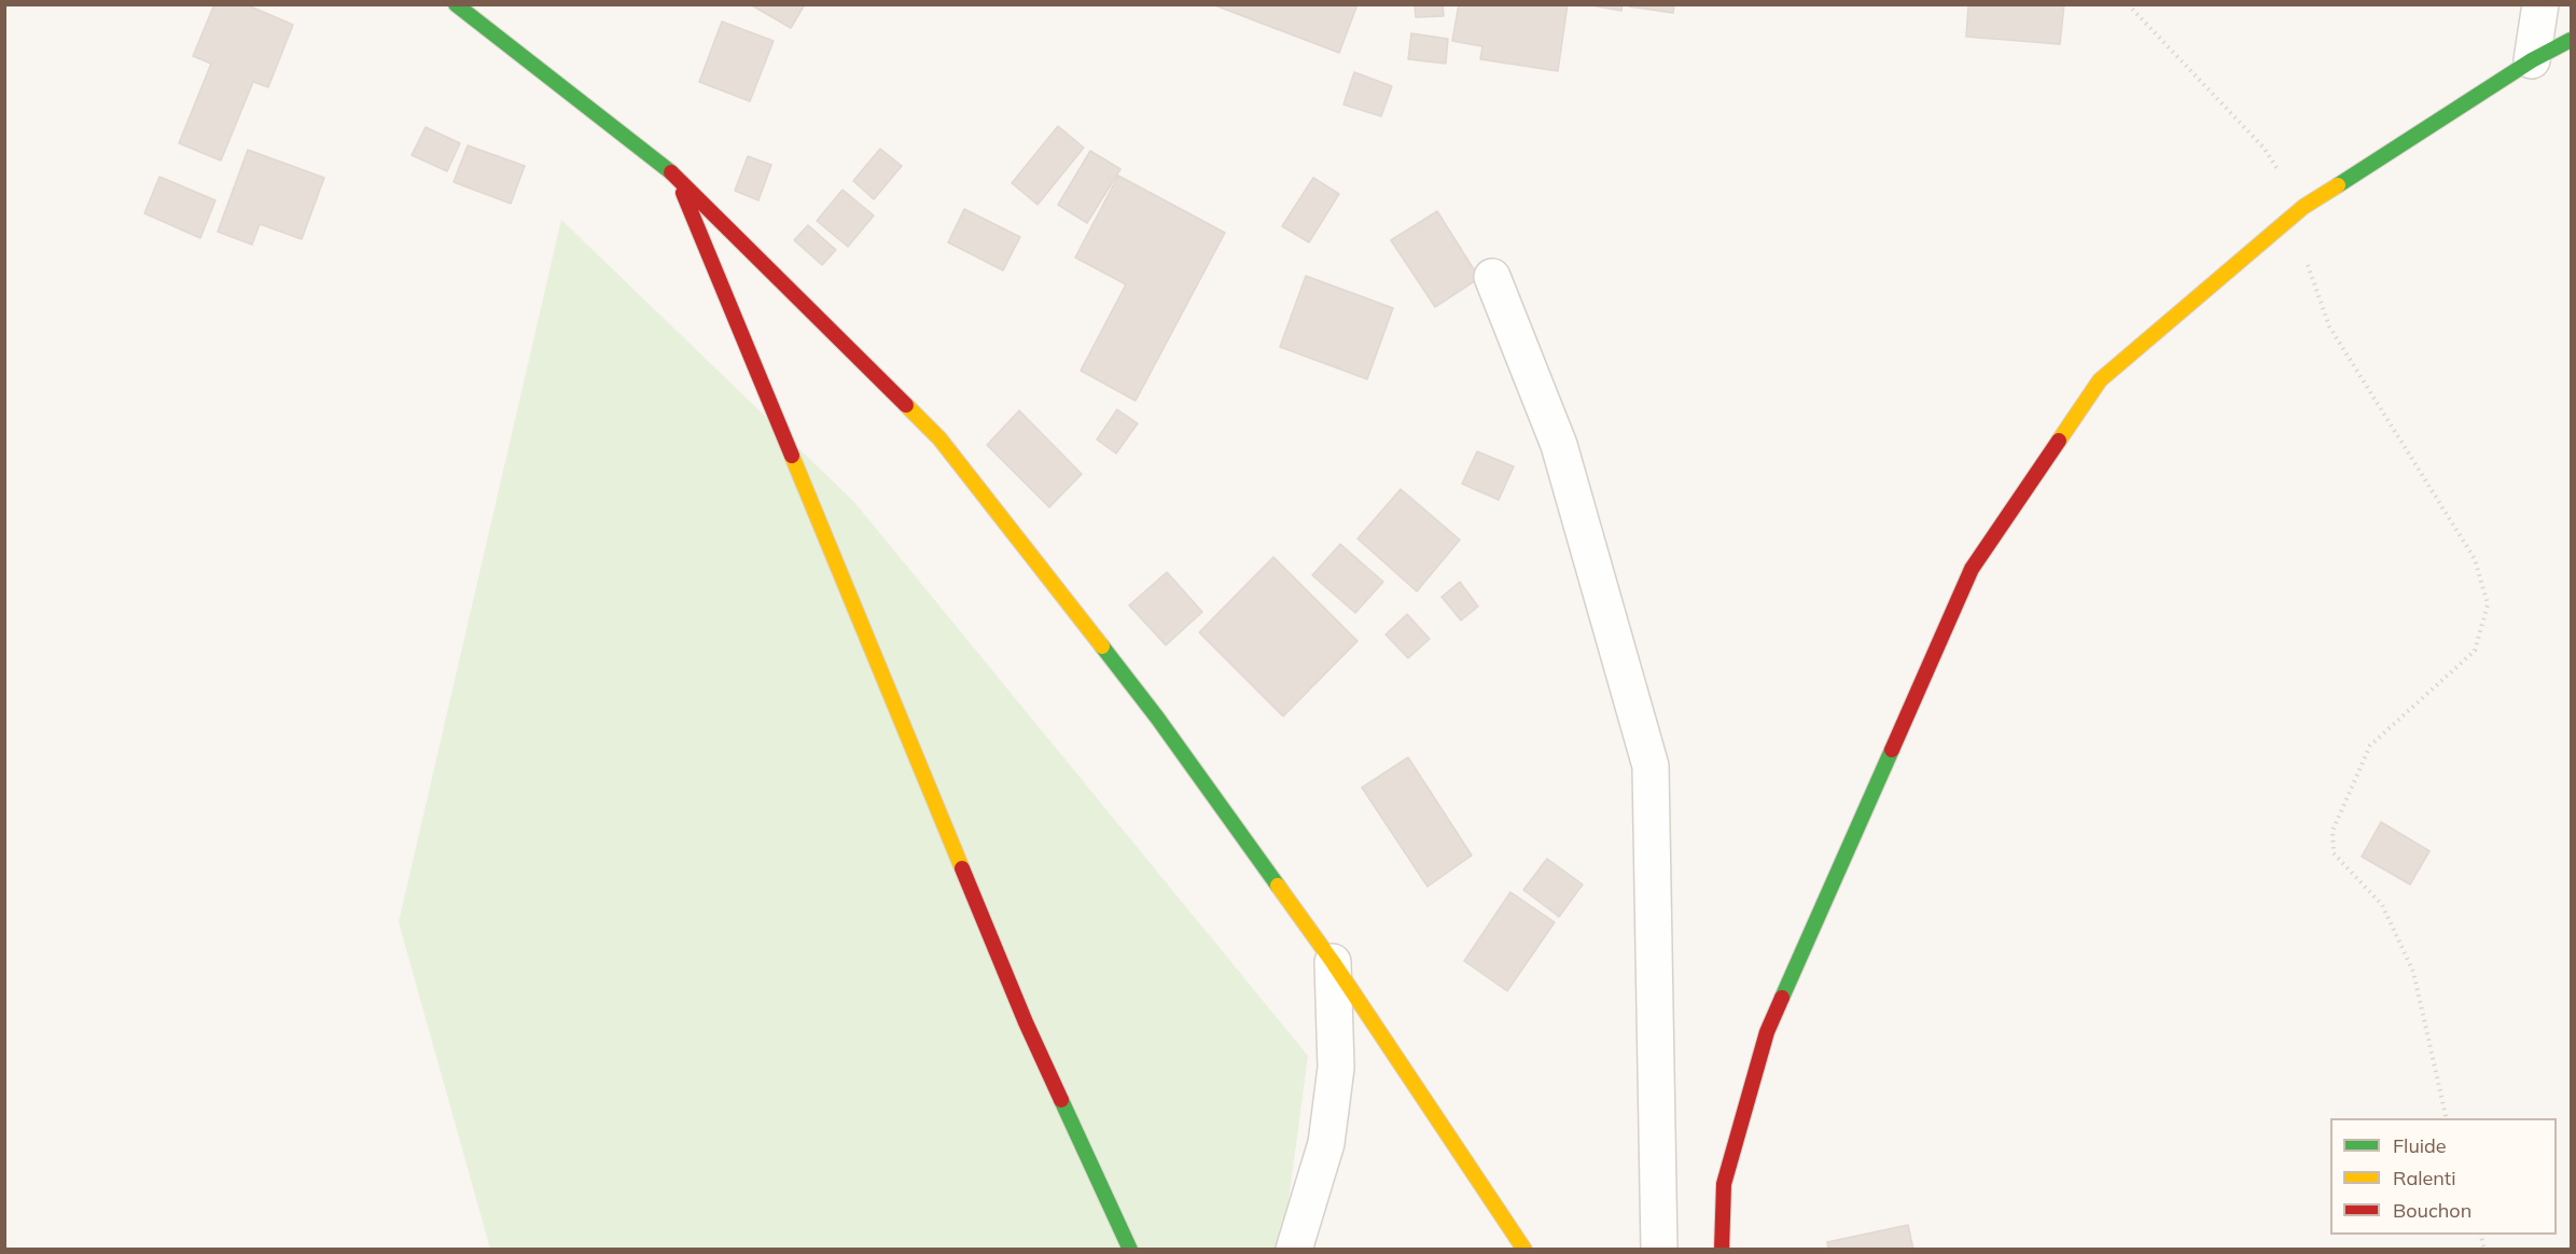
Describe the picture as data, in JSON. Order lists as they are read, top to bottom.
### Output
{
  "legend": ["Fluide", "Ralenti", "Bouchon"]
}
